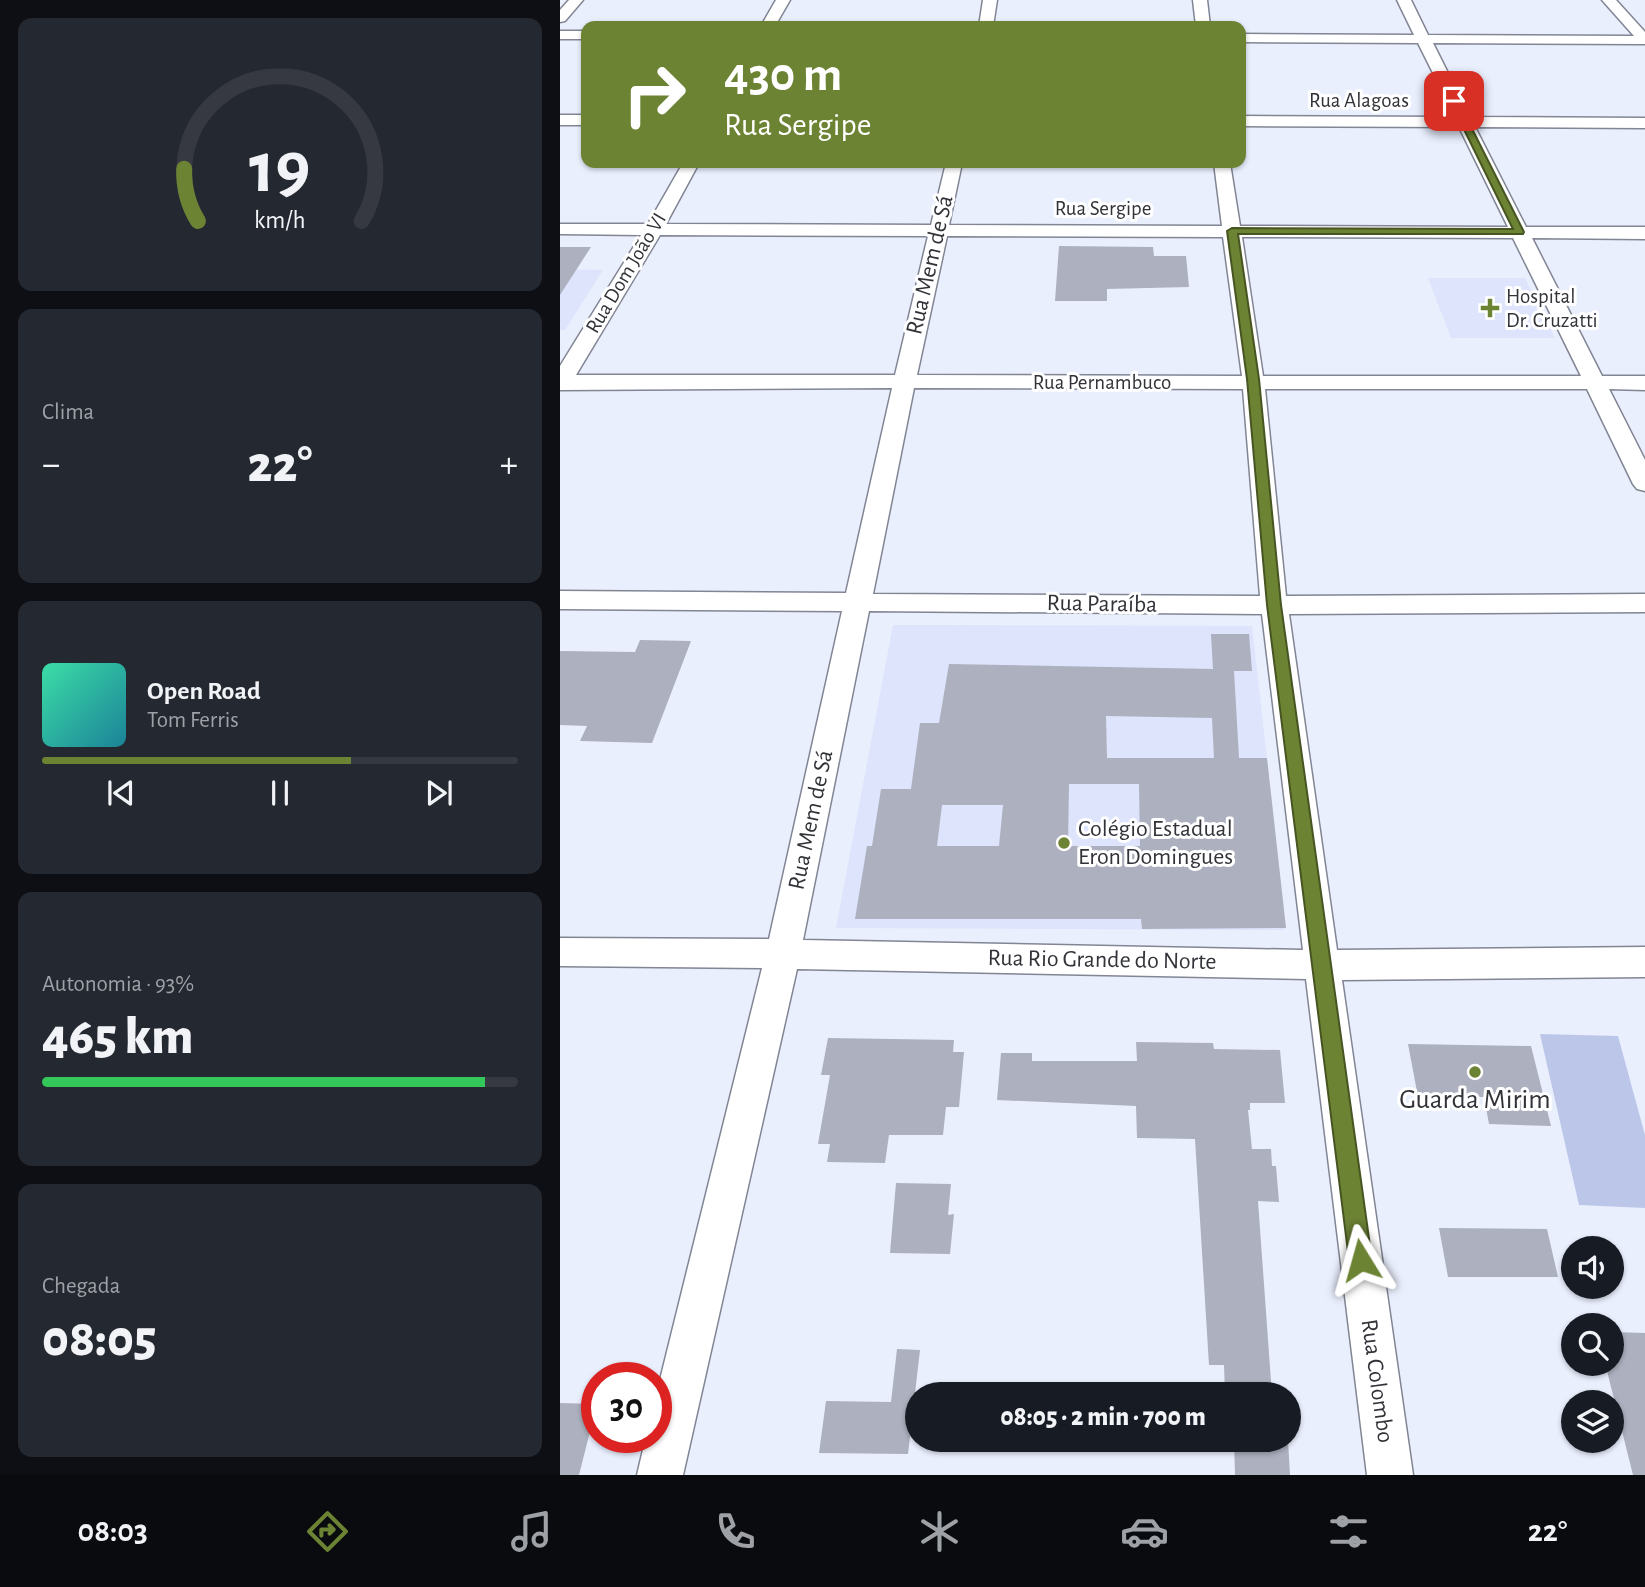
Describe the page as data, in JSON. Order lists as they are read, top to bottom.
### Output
{
  "streets": {
    "street": [
      "Rua Alagoas",
      "Rua Sergipe",
      "Rua Mem de Sá",
      "Rua Dom João VI",
      "Rua Pernambuco",
      "Rua Paraíba",
      "Rua Rio Grande do Norte",
      "Rua Colombo"
    ]
  },
  "crossings": [
    ["Rua Sergipe", "Rua Mem de Sá"],
    ["Rua Sergipe", "Rua Dom João VI"],
    ["Rua Sergipe", "Rua Colombo"],
    ["Rua Mem de Sá", "Rua Pernambuco"],
    ["Rua Mem de Sá", "Rua Paraíba"],
    ["Rua Mem de Sá", "Rua Rio Grande do Norte"],
    ["Rua Dom João VI", "Rua Pernambuco"],
    ["Rua Pernambuco", "Rua Colombo"],
    ["Rua Paraíba", "Rua Colombo"],
    ["Rua Rio Grande do Norte", "Rua Colombo"]
  ],
  "places": {
    "health": ["Hospital Dr. Cruzatti"],
    "other": ["Colégio Estadual Eron Domingues", "Guarda Mirim"]
  },
  "page": {
    "turn": ["430 m", "Rua Sergipe"],
    "tile": [
      "Clima",
      ["Autonomia · 93%", "465 km"],
      ["Chegada", "08:05"]
    ],
    "heat": ["−", "22°", "+"],
    "song": ["Open Road", "Tom Ferris"],
    "limit": "30",
    "trip": "08:05 · 2 min · 700 m",
    "tabs": ["08:03", "22°"],
    "gauge": ["19", "km/h"]
  }
}
